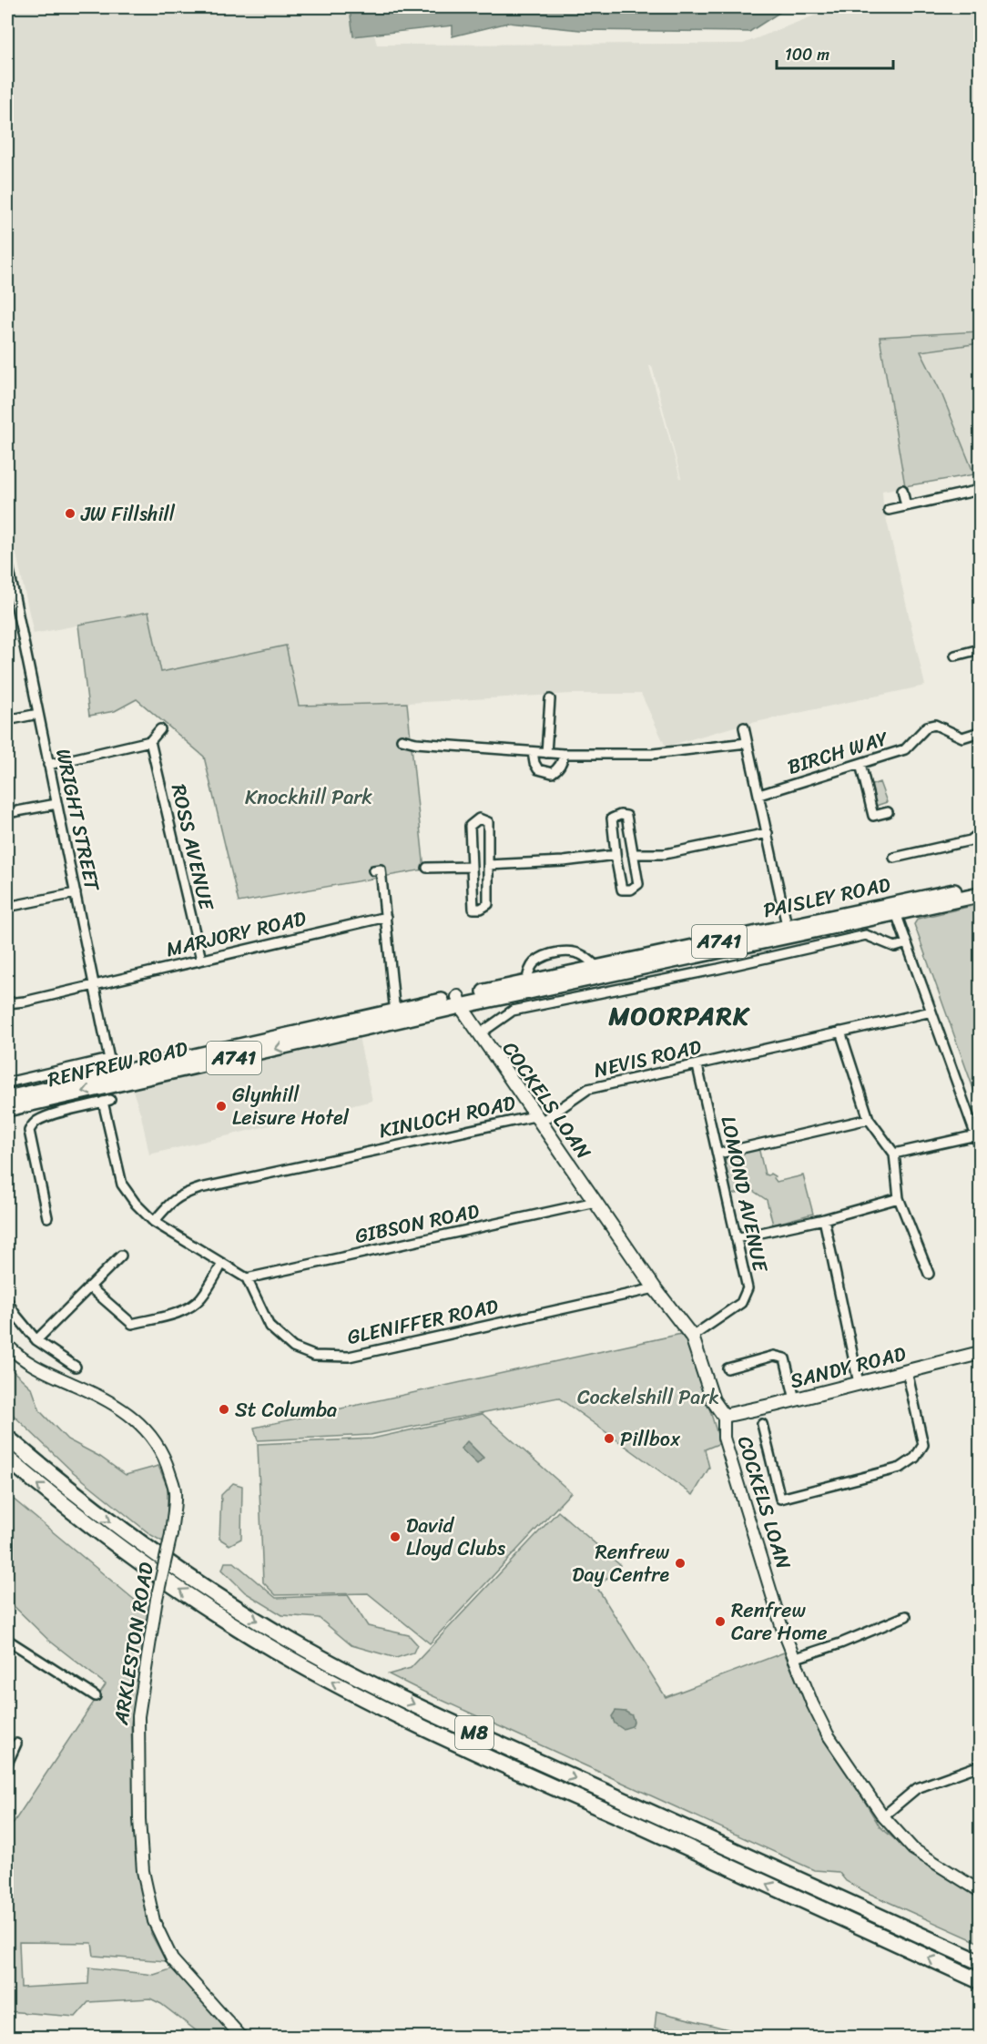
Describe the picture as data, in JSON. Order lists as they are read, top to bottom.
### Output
{
  "streets": {
    "highway": ["M8"],
    "main road": [
      "PAISLEY ROAD",
      "A741",
      "RENFREW ROAD",
      "COCKELS LOAN",
      "SANDY ROAD"
    ],
    "street": [
      "BIRCH WAY",
      "WRIGHT STREET",
      "ROSS AVENUE",
      "MARJORY ROAD",
      "NEVIS ROAD",
      "KINLOCH ROAD",
      "LOMOND AVENUE",
      "GIBSON ROAD",
      "GLENIFFER ROAD",
      "ARKLESTON ROAD"
    ]
  },
  "crossings": [
    ["WRIGHT STREET", "MARJORY ROAD"],
    ["WRIGHT STREET", "RENFREW ROAD"],
    ["ROSS AVENUE", "MARJORY ROAD"],
    ["PAISLEY ROAD", "RENFREW ROAD"],
    ["PAISLEY ROAD", "COCKELS LOAN"],
    ["NEVIS ROAD", "COCKELS LOAN"],
    ["NEVIS ROAD", "KINLOCH ROAD"],
    ["NEVIS ROAD", "LOMOND AVENUE"],
    ["RENFREW ROAD", "COCKELS LOAN"],
    ["COCKELS LOAN", "KINLOCH ROAD"],
    ["COCKELS LOAN", "LOMOND AVENUE"],
    ["COCKELS LOAN", "GIBSON ROAD"],
    ["COCKELS LOAN", "GLENIFFER ROAD"],
    ["COCKELS LOAN", "SANDY ROAD"],
    ["GIBSON ROAD", "GLENIFFER ROAD"]
  ],
  "districts": ["MOORPARK"],
  "parks": ["Knockhill Park", "Cockelshill Park"],
  "places": [
    "JW Fillshill",
    "Glynhill Leisure Hotel",
    "St Columba",
    "Pillbox",
    "David Lloyd Clubs",
    "Renfrew Day Centre",
    "Renfrew Care Home"
  ],
  "scale_bar": "100 m"
}
